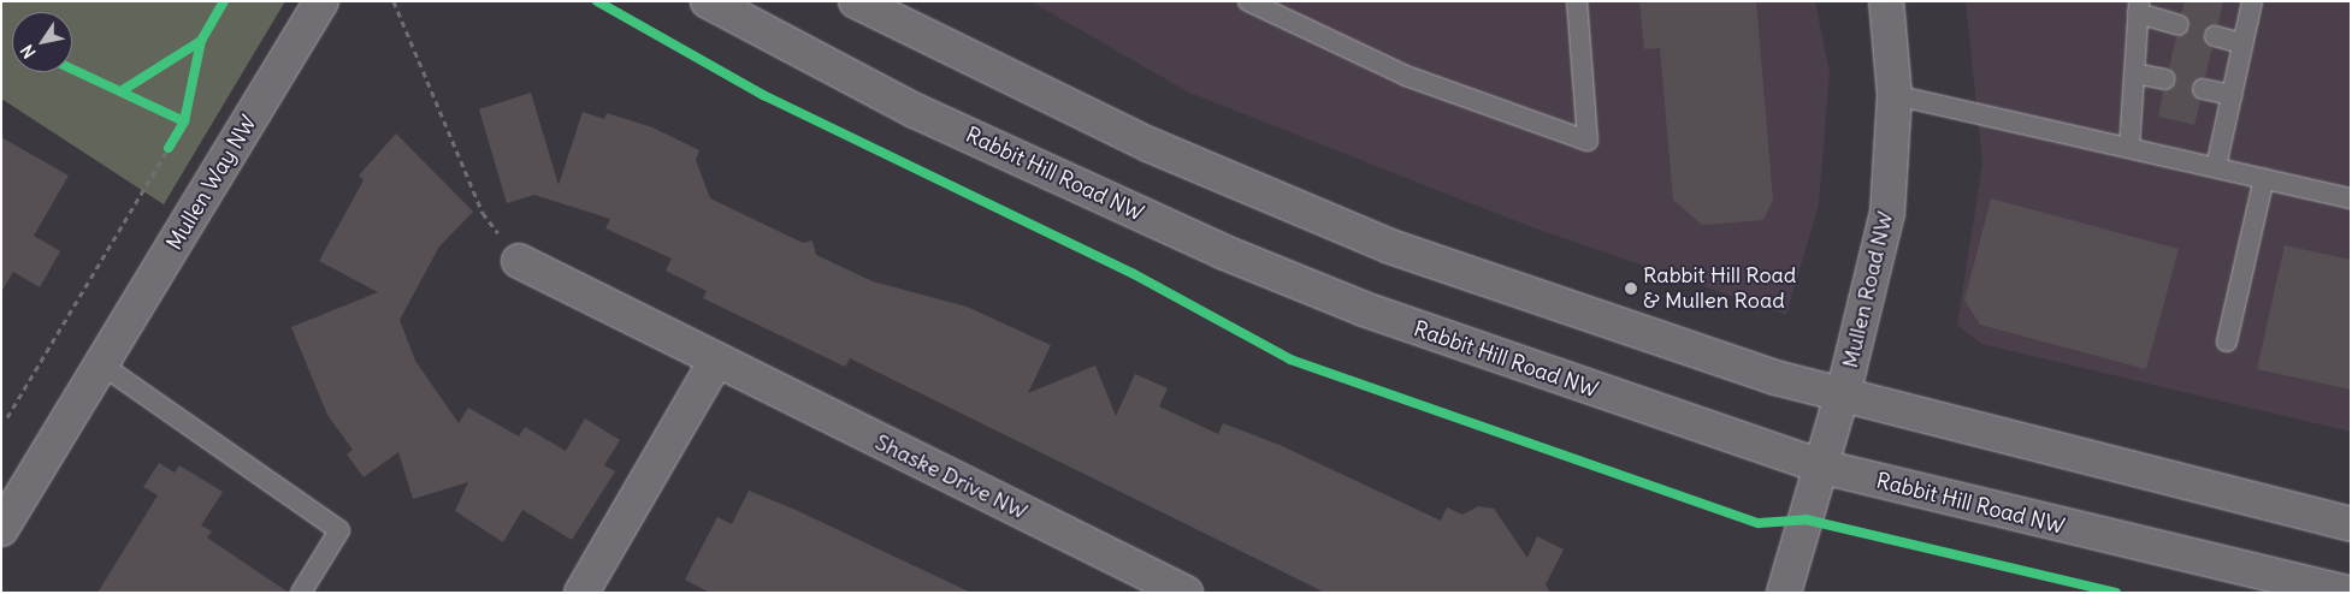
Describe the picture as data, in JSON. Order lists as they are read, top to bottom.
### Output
{
  "streets": {
    "main road": [
      "Rabbit Hill Road NW",
      "Mullen Way NW",
      "Mullen Road NW",
      "Shaske Drive NW"
    ]
  },
  "crossings": [
    ["Rabbit Hill Road NW", "Mullen Road NW"]
  ],
  "places": ["Rabbit Hill Road & Mullen Road"],
  "north": "bottom left"
}
